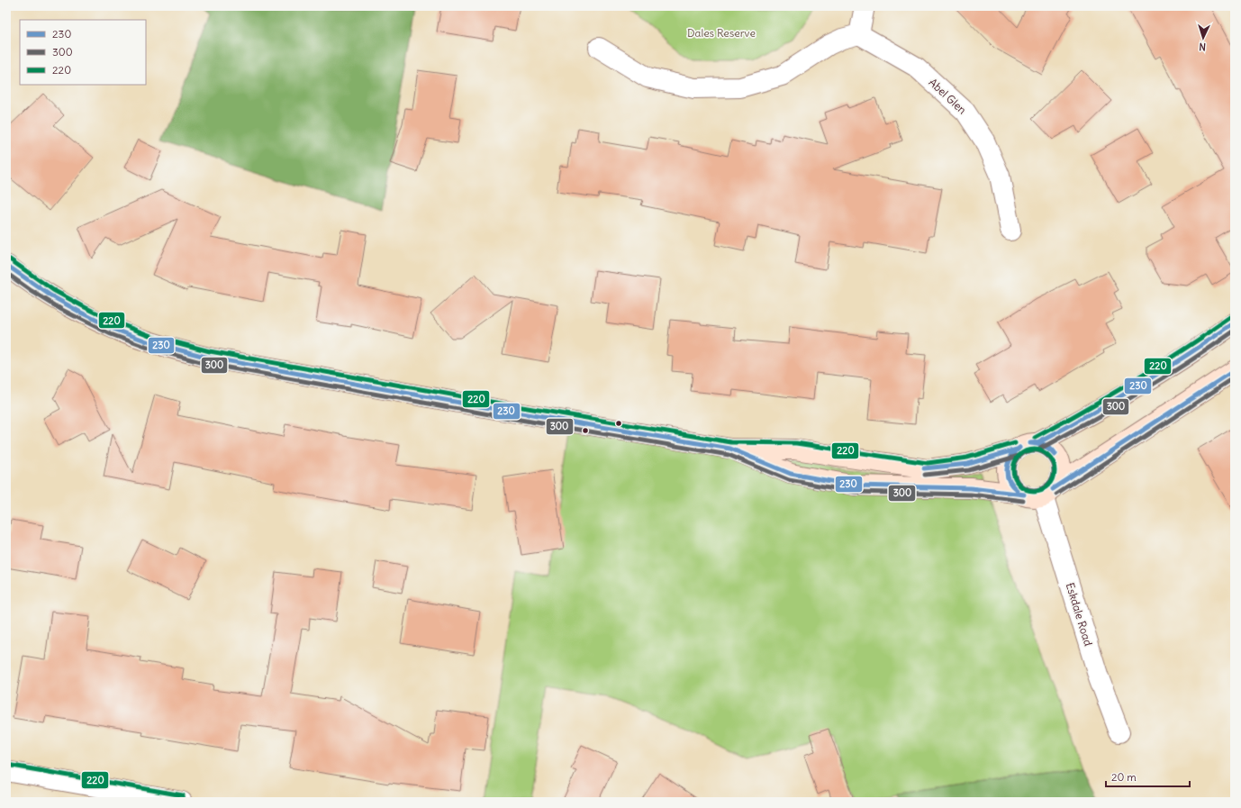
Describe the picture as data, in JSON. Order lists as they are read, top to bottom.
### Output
{
  "streets": {
    "street": ["Abel Glen", "Eskdale Road"]
  },
  "parks": ["Dales Reserve"],
  "lines": ["transit line 220", "transit line 230", "transit line 300"],
  "legend": ["230", "300", "220"],
  "scale_bar": "20 m",
  "north": "bottom"
}
